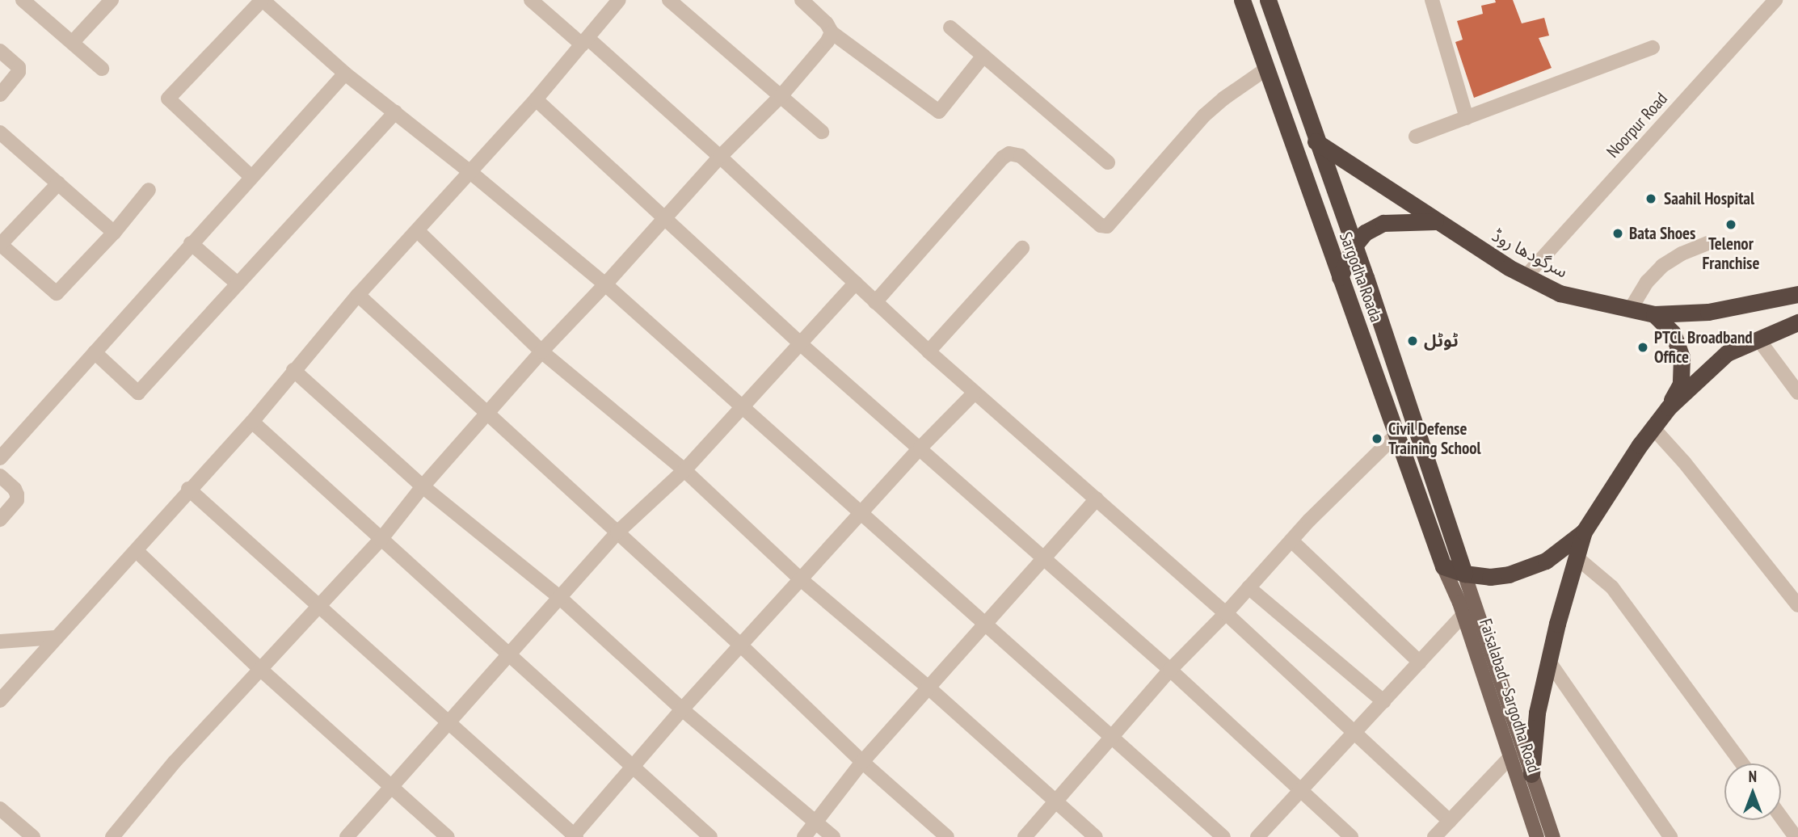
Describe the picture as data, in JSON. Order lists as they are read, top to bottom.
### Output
{
  "streets": {
    "highway": ["سرگودھا روڈ", "Sargodha Roada"],
    "main road": ["Faisalabad - Sargodha Road"],
    "street": ["Noorpur Road"]
  },
  "crossings": [
    ["Noorpur Road", "سرگودھا روڈ"],
    ["سرگودھا روڈ", "Sargodha Roada"],
    ["Sargodha Roada", "Faisalabad - Sargodha Road"]
  ],
  "places": [
    "Saahil Hospital",
    "Telenor Franchise",
    "Bata Shoes",
    "ٹوٹل",
    "PTCL Broadband Office",
    "Civil Defense Training School"
  ],
  "north": "top"
}
